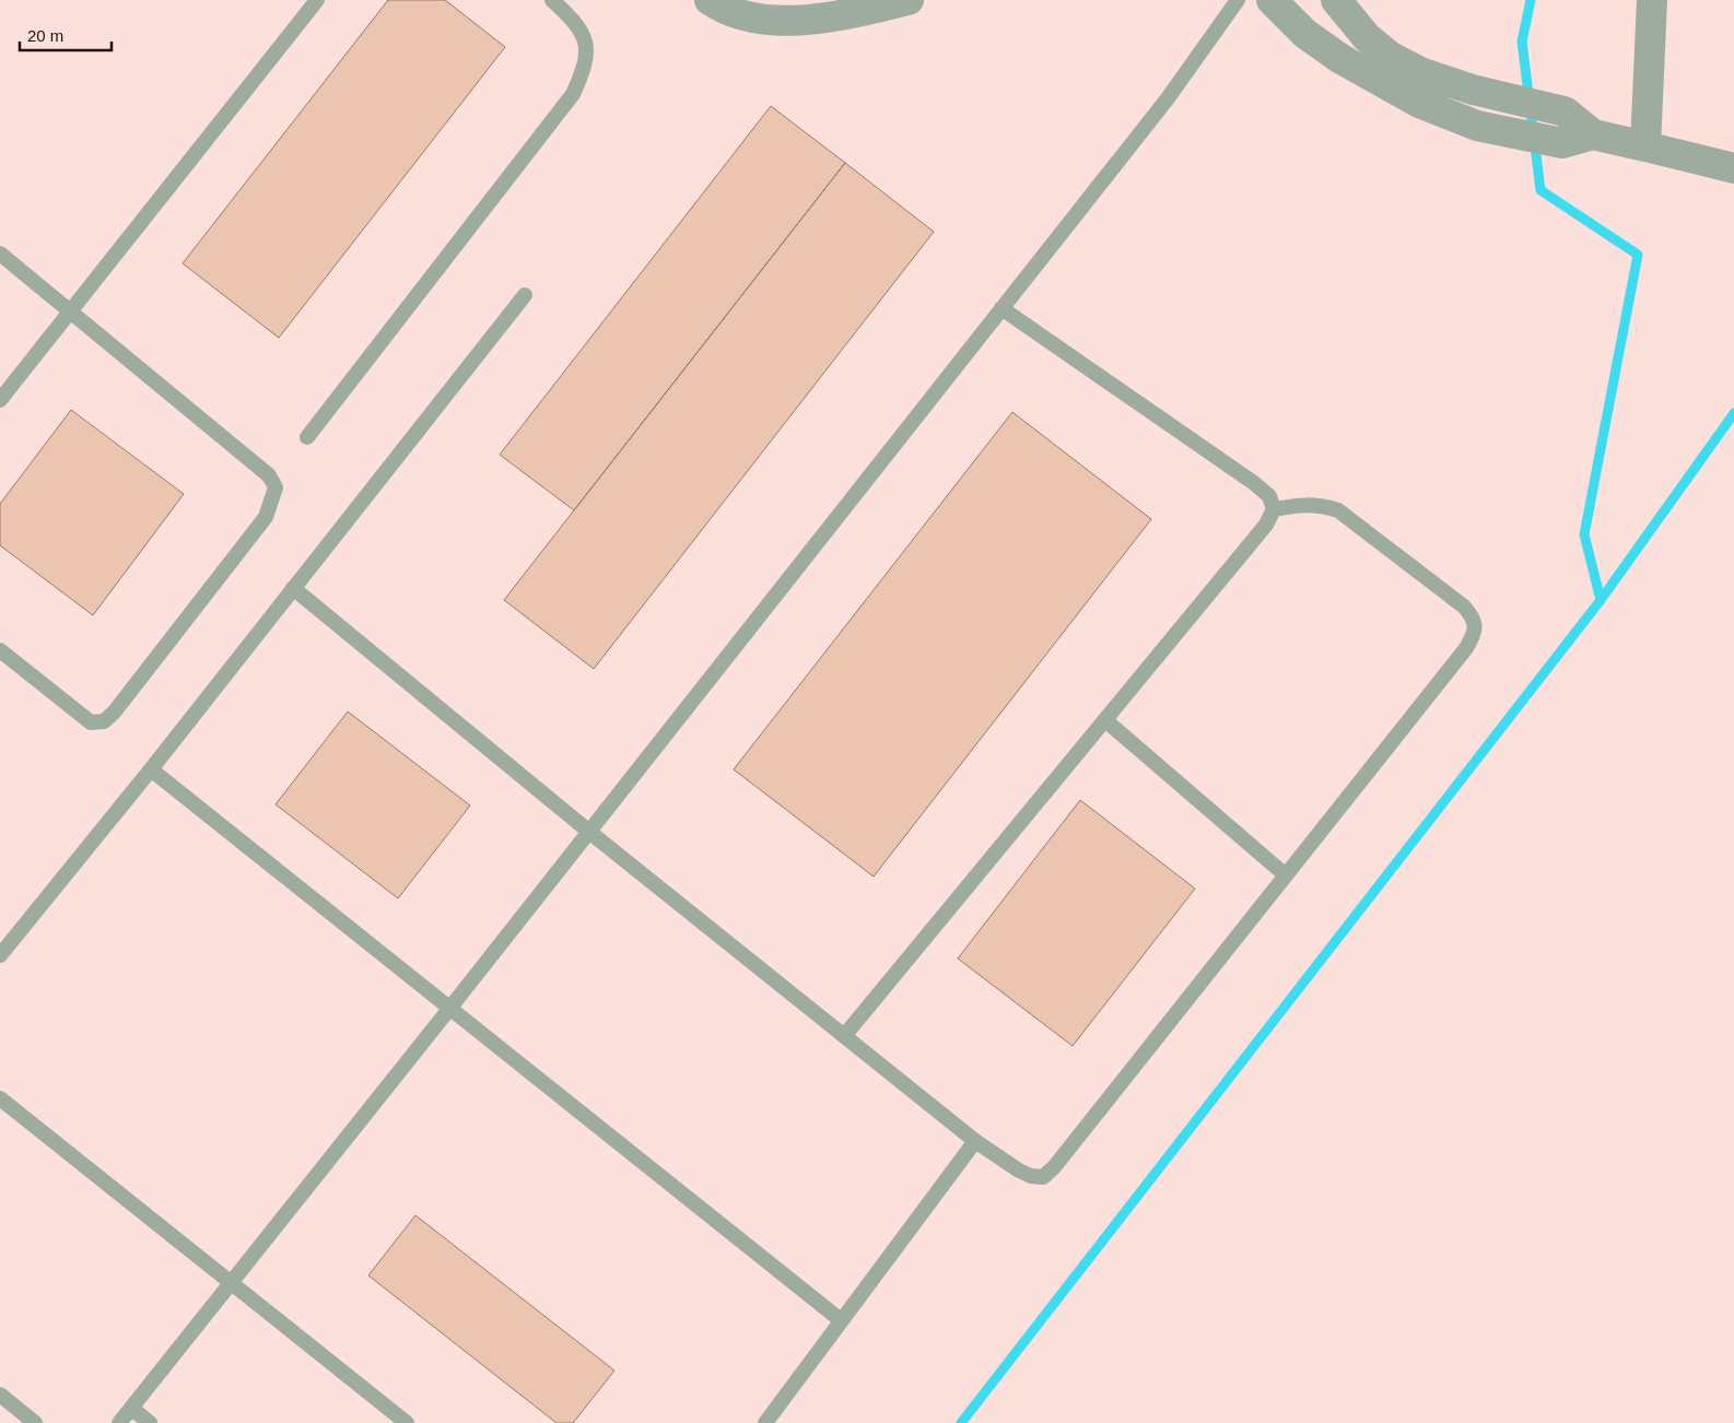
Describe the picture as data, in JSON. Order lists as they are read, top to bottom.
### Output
{
  "scale_bar": "20 m"
}
